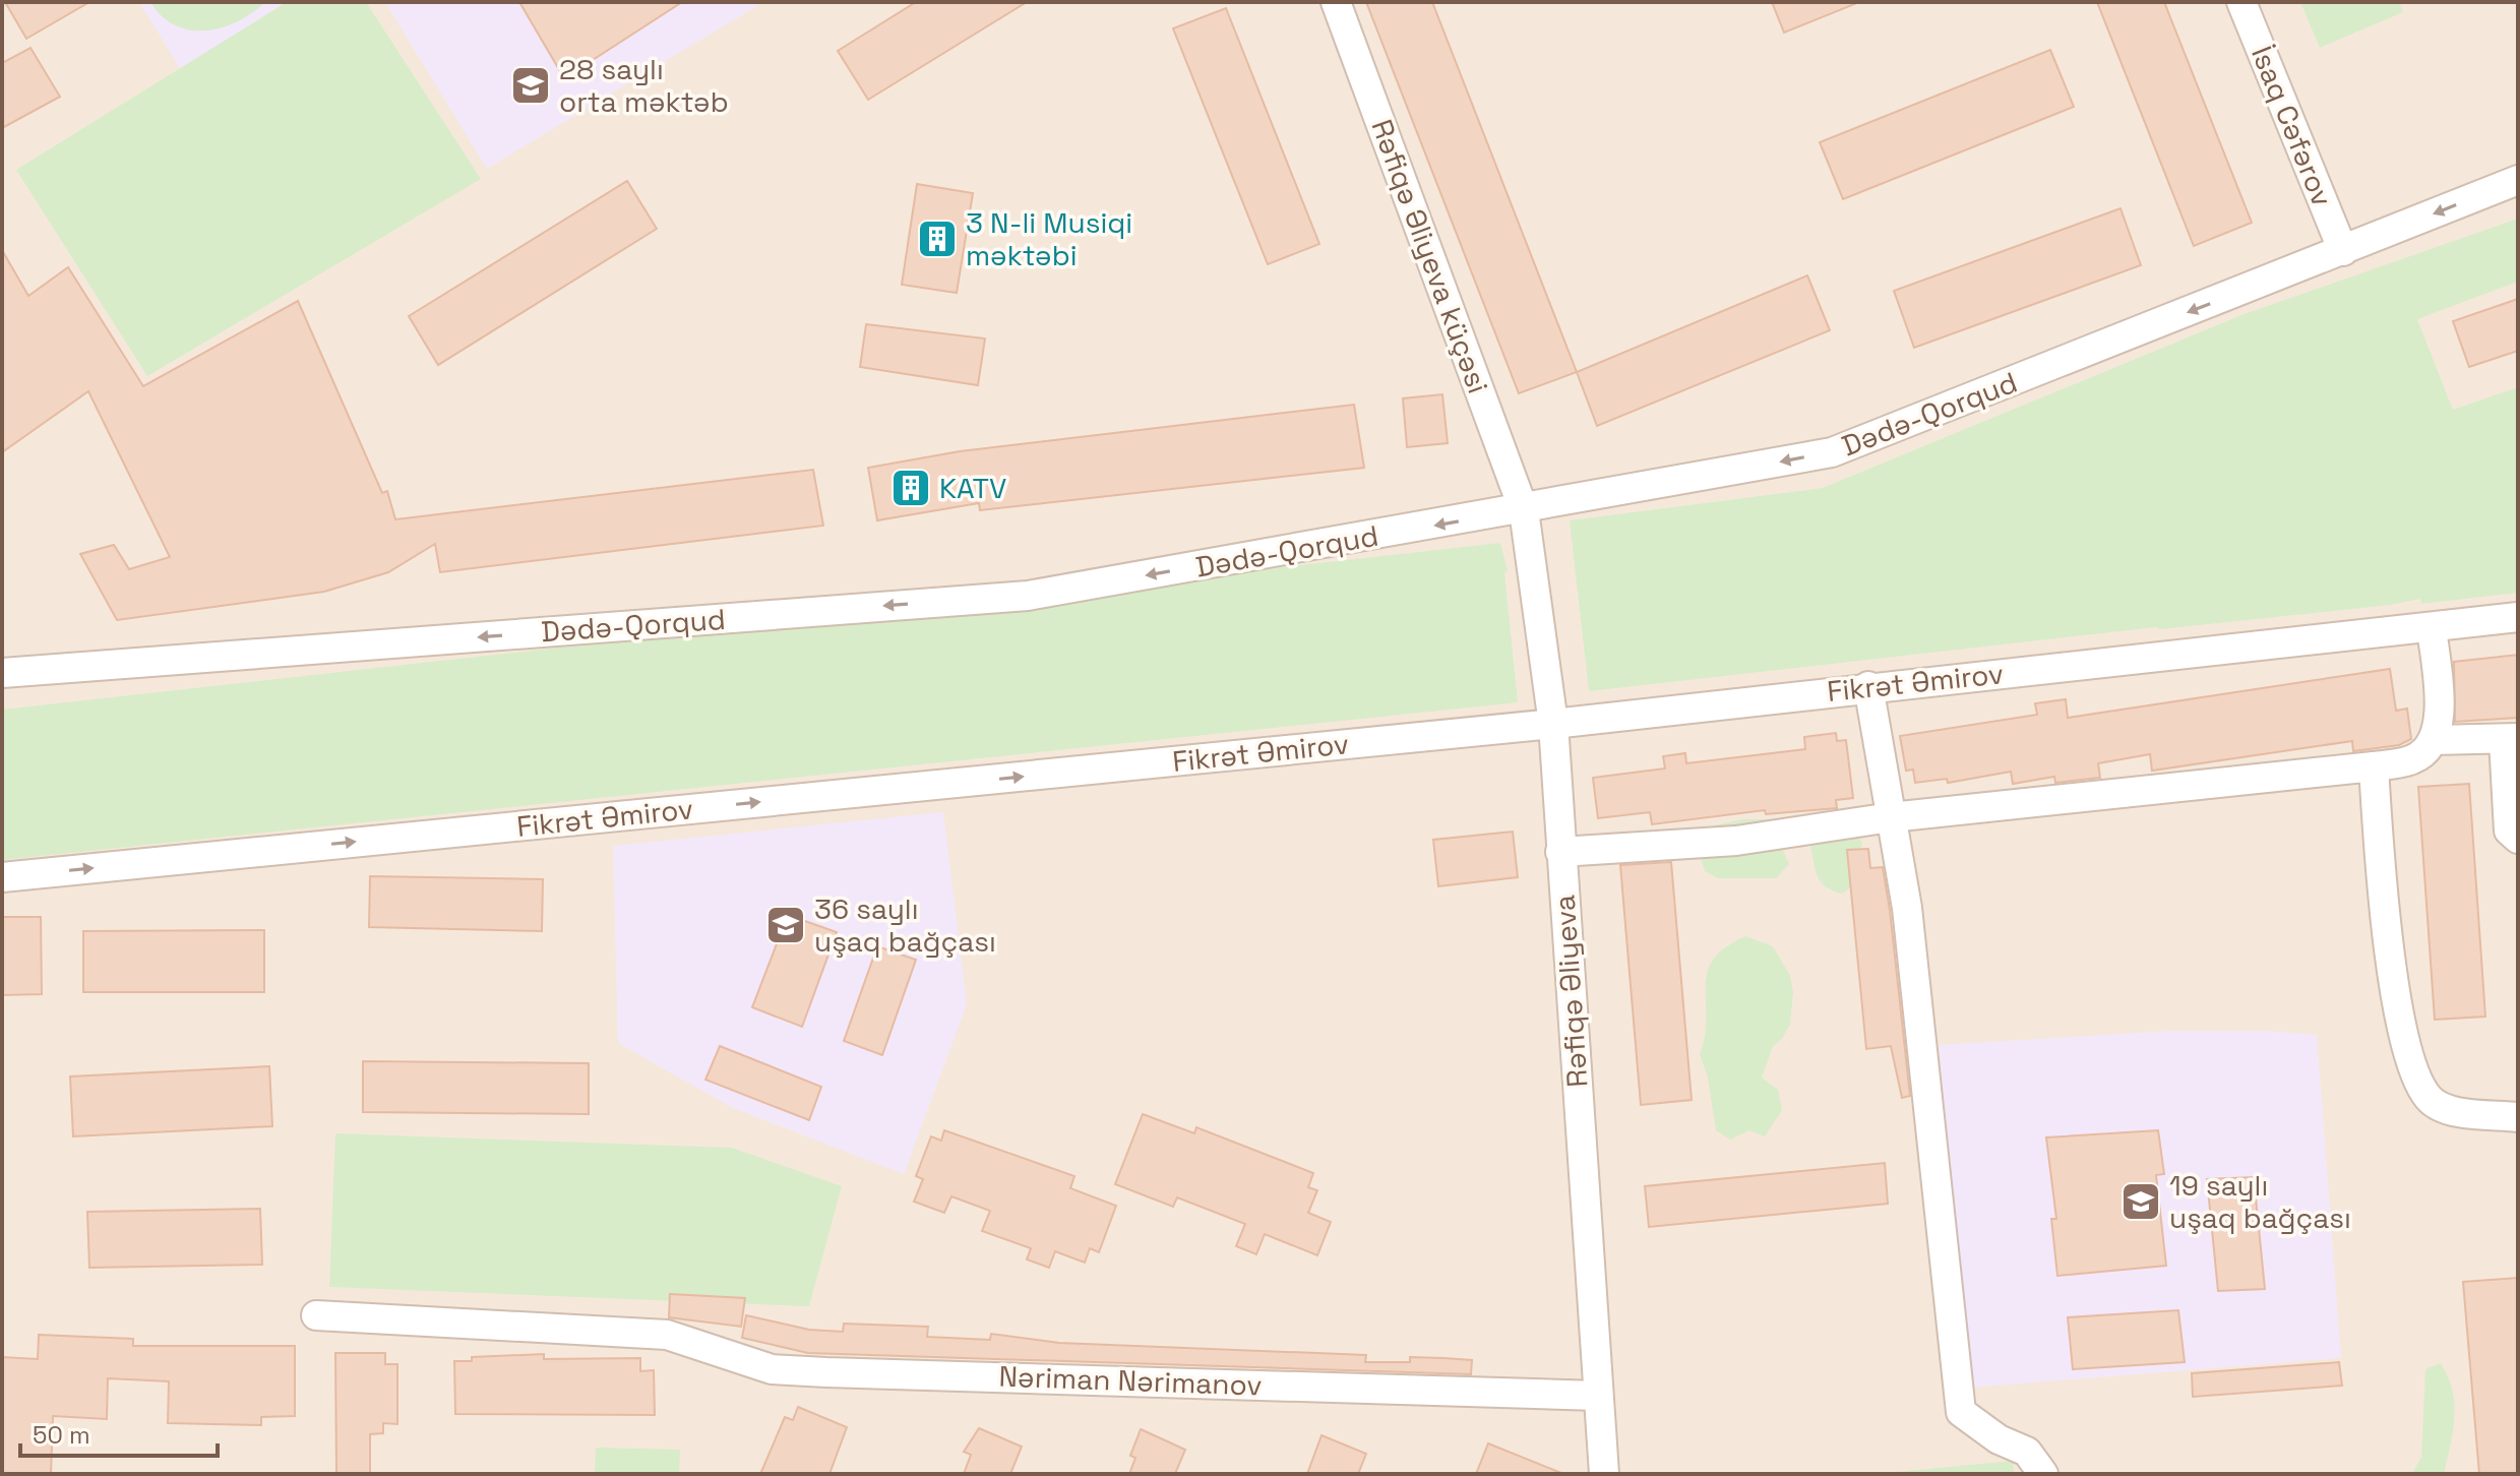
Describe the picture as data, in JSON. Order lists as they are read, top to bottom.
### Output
{
  "streets": {
    "street": [
      "İsaq Cəfərov",
      "Rəfiqə Əliyeva küçəsi",
      "Dədə-Qorqud",
      "Fikrət Əmirov",
      "Rəfiqə Əliyeva",
      "Nəriman Nərimanov"
    ]
  },
  "crossings": [
    ["İsaq Cəfərov", "Dədə-Qorqud"],
    ["Rəfiqə Əliyeva küçəsi", "Dədə-Qorqud"],
    ["Rəfiqə Əliyeva küçəsi", "Rəfiqə Əliyeva"],
    ["Dədə-Qorqud", "Rəfiqə Əliyeva"],
    ["Fikrət Əmirov", "Rəfiqə Əliyeva"],
    ["Rəfiqə Əliyeva", "Nəriman Nərimanov"]
  ],
  "one_way": ["Dədə-Qorqud", "Fikrət Əmirov"],
  "places": {
    "school or university": ["28 saylı orta məktəb", "36 saylı uşaq bağçası", "19 saylı uşaq bağçası"],
    "building": ["3 N-li Musiqi məktəbi", "KATV"]
  },
  "scale_bar": "50 m"
}
